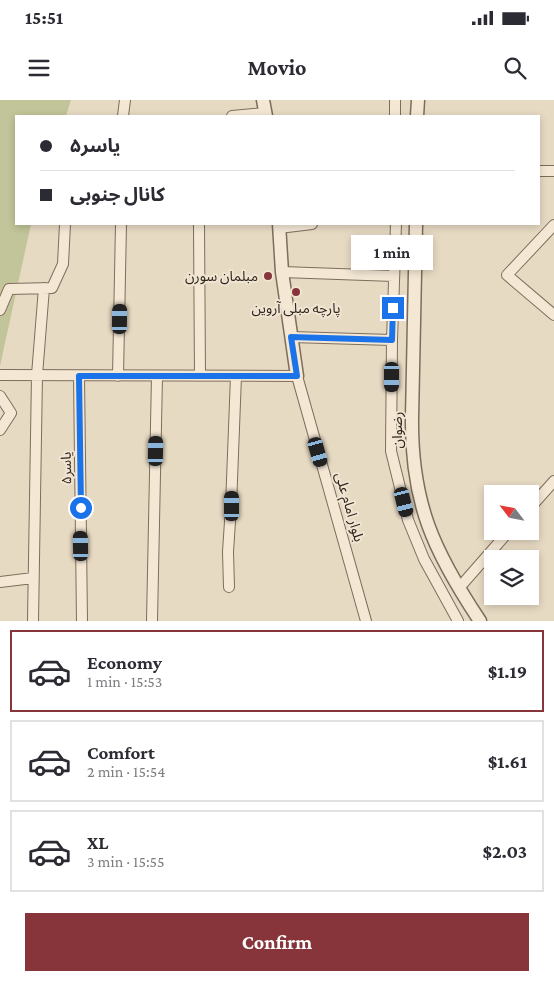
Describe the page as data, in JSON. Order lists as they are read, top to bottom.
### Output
{
  "streets": {
    "street": ["رضوان", "یاسر۵", "بلوار امام علی"]
  },
  "places": ["مبلمان سورن", "پارچه مبلی آروین"],
  "north": "top left",
  "page": {
    "status": "15:51",
    "header": "Movio",
    "banner": ["یاسر۵", "کانال جنوبی"],
    "bubble": "1 min",
    "list": [
      {
        "name": "Economy",
        "note": "1 min · 15:53",
        "value": "$1.19"
      },
      {
        "name": "Comfort",
        "note": "2 min · 15:54",
        "value": "$1.61"
      },
      {
        "name": "XL",
        "note": "3 min · 15:55",
        "value": "$2.03"
      }
    ],
    "buttons": "Confirm"
  }
}
